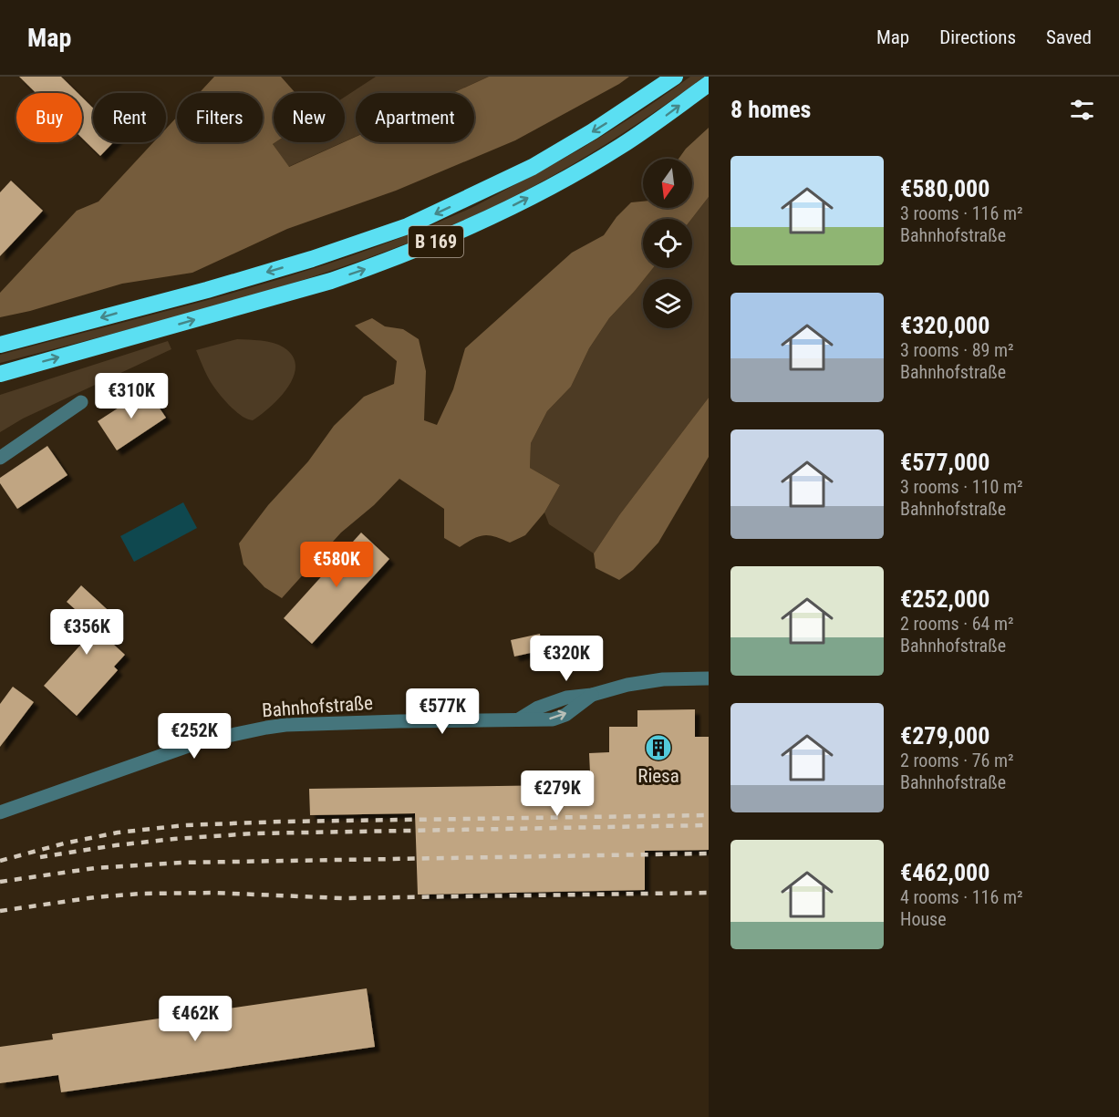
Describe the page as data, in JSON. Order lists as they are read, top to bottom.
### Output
{
  "streets": {
    "highway": ["B 169"],
    "street": ["Bahnhofstraße"]
  },
  "places": {
    "building": ["Riesa"]
  },
  "north": "bottom",
  "page": {
    "header": "Map",
    "nav": ["Map", "Directions", "Saved"],
    "heading": "8 homes",
    "chip": [
      "Buy",
      "Rent",
      "Filters",
      "New",
      "Apartment"
    ],
    "list": [
      {
        "name": "€580,000",
        "note": "3 rooms · 116 m² · Bahnhofstraße"
      },
      {
        "name": "€320,000",
        "note": "3 rooms · 89 m² · Bahnhofstraße"
      },
      {
        "name": "€577,000",
        "note": "3 rooms · 110 m² · Bahnhofstraße"
      },
      {
        "name": "€252,000",
        "note": "2 rooms · 64 m² · Bahnhofstraße"
      },
      {
        "name": "€279,000",
        "note": "2 rooms · 76 m² · Bahnhofstraße"
      },
      {
        "name": "€462,000",
        "note": "4 rooms · 116 m² · House"
      }
    ],
    "price": [
      "€310K",
      "€580K",
      "€356K",
      "€320K",
      "€577K",
      "€252K",
      "€279K",
      "€462K"
    ]
  }
}
